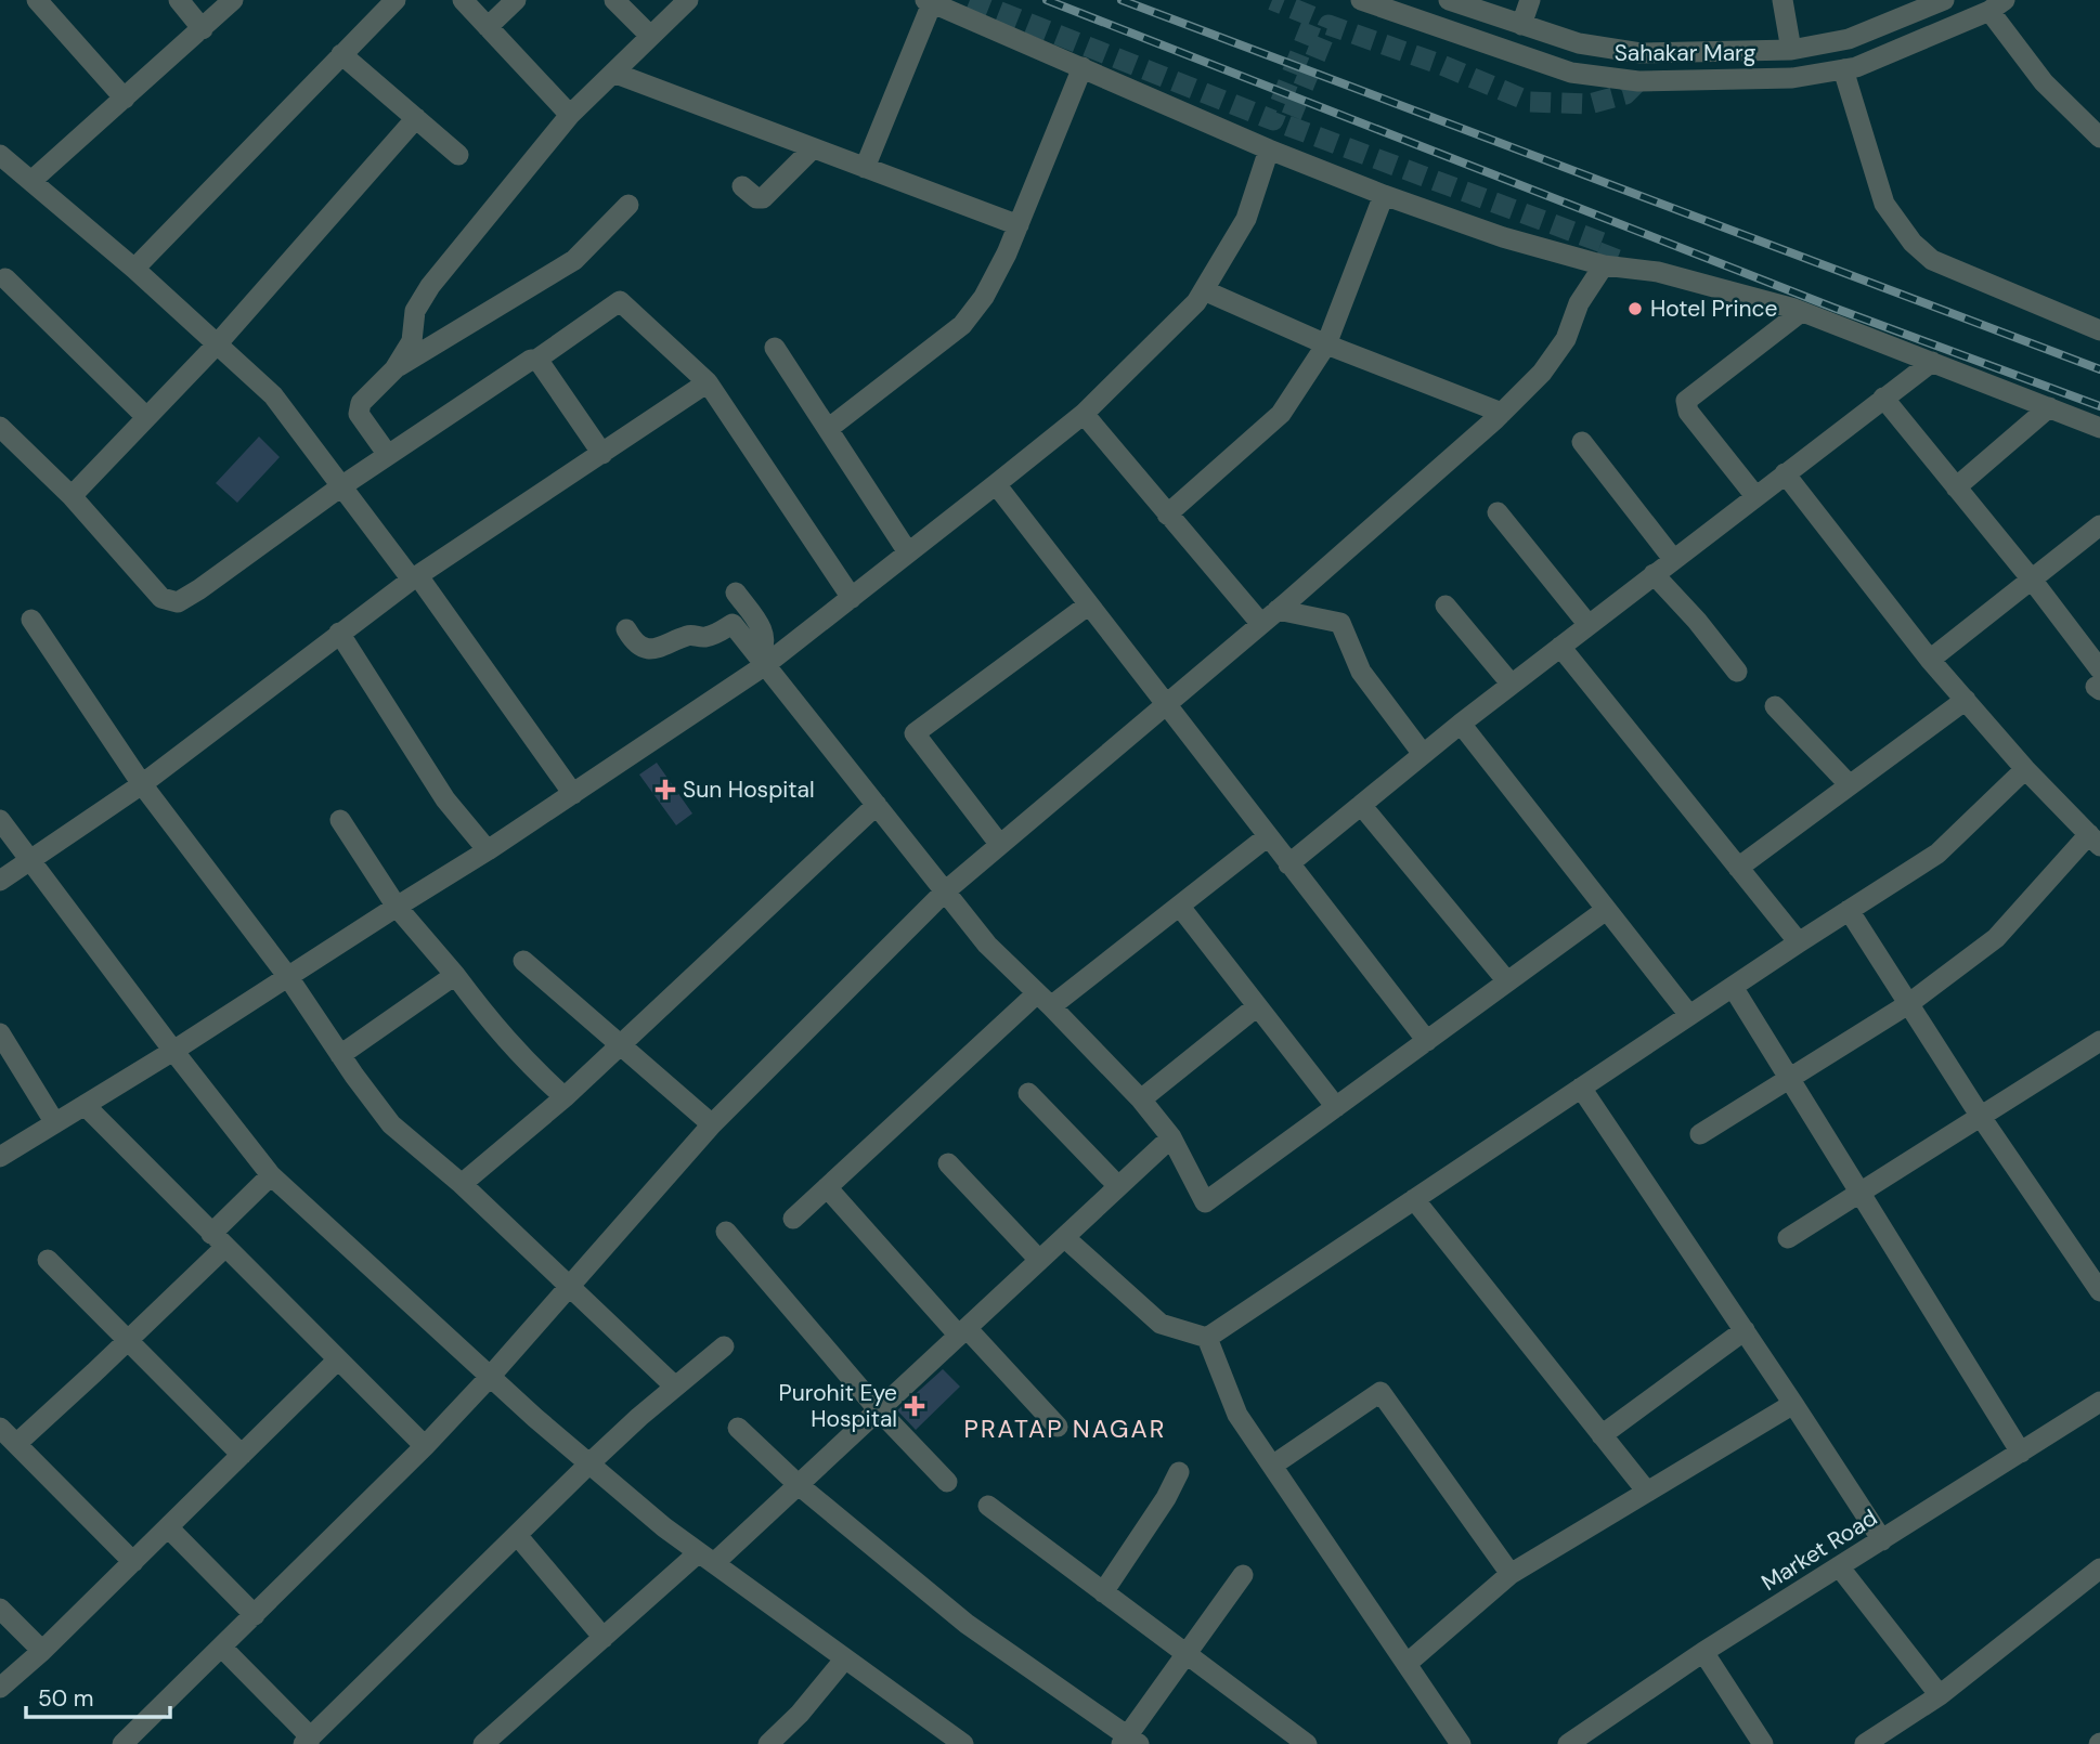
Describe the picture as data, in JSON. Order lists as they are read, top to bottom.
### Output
{
  "streets": {
    "street": ["Sahakar Marg", "Market Road"]
  },
  "districts": ["PRATAP NAGAR"],
  "places": {
    "other": ["Hotel Prince"],
    "health": ["Sun Hospital", "Purohit Eye Hospital"]
  },
  "scale_bar": "50 m"
}
